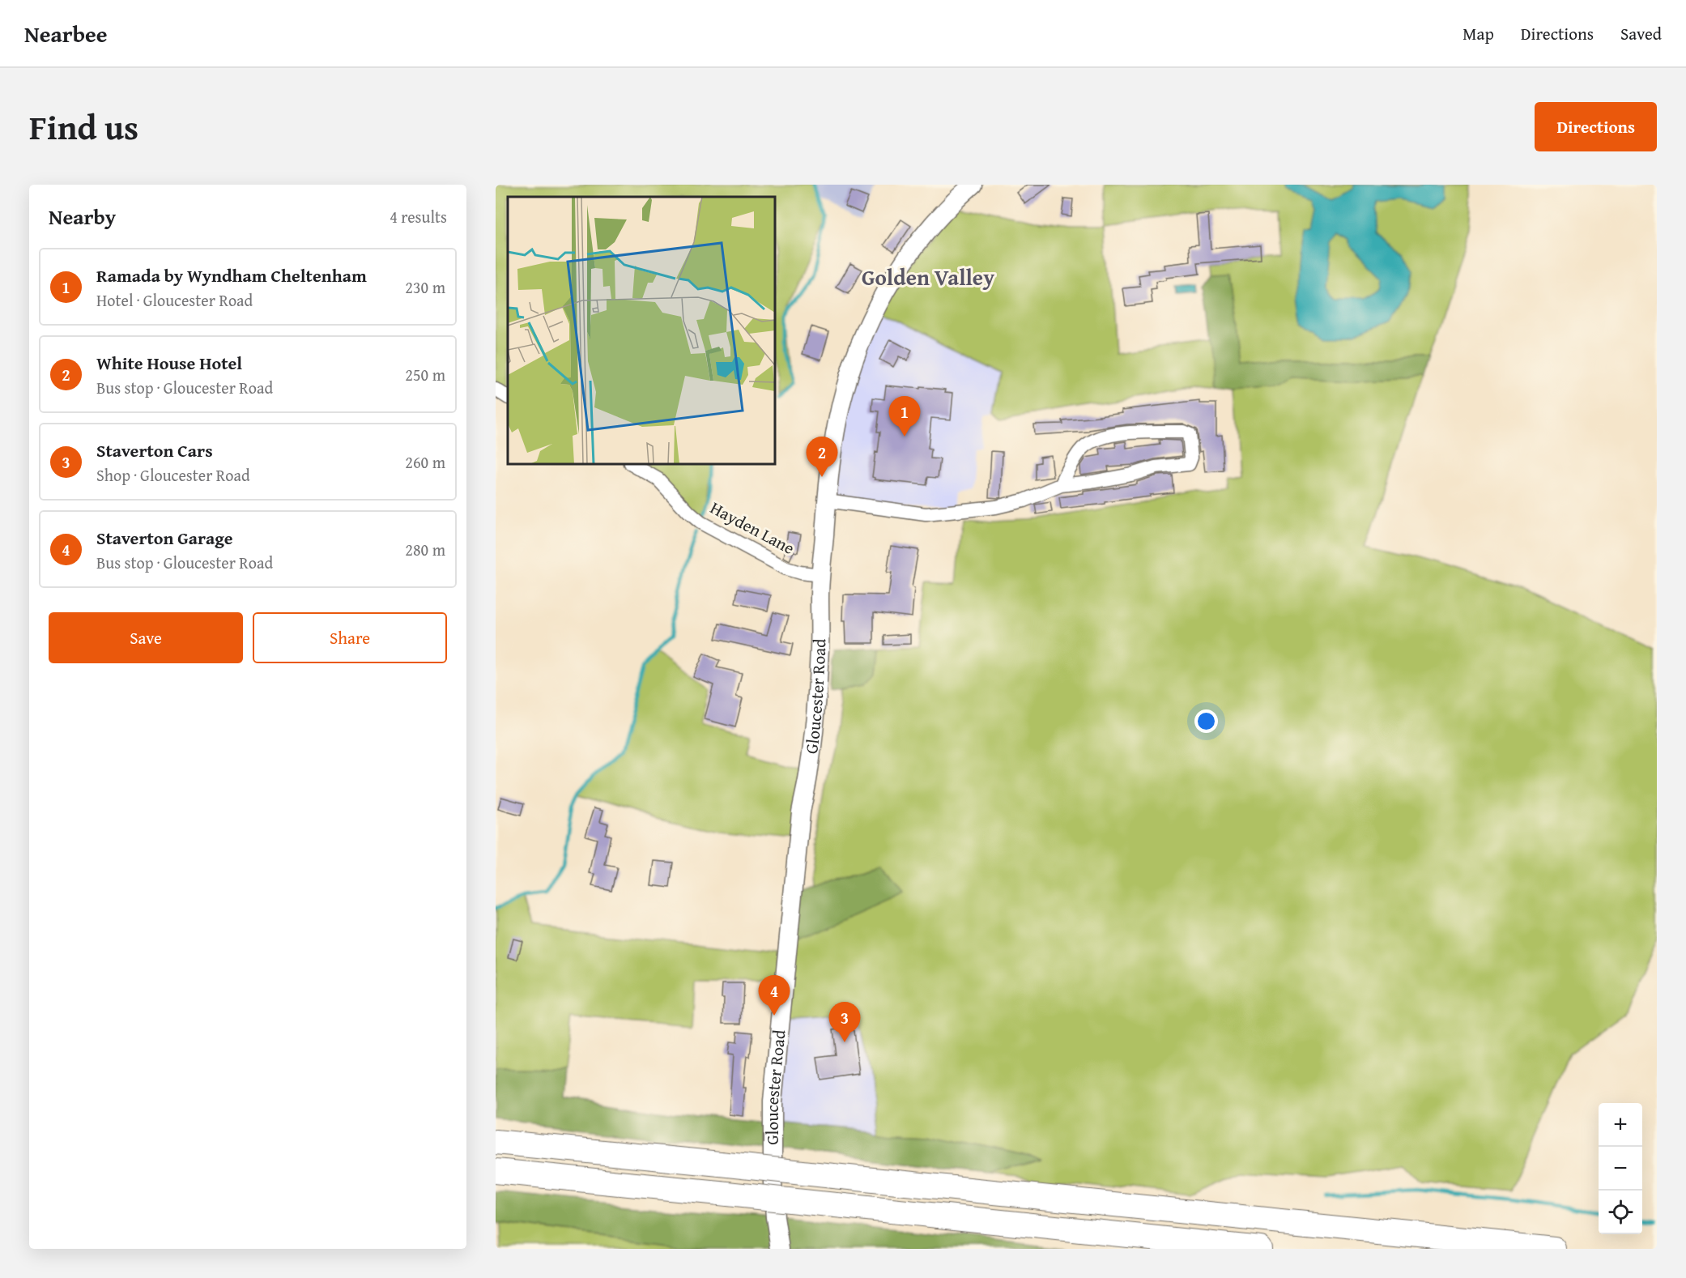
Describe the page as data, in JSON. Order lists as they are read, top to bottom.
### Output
{
  "streets": {
    "main road": ["Gloucester Road"],
    "street": ["Hayden Lane"]
  },
  "crossings": [
    ["Hayden Lane", "Gloucester Road"]
  ],
  "districts": ["Golden Valley"],
  "page": {
    "header": "Nearbee",
    "nav": ["Map", "Directions", "Saved"],
    "title": "Find us",
    "buttons": [
      "Directions",
      ["Save", "Share"]
    ],
    "heading": ["Nearby", "4 results"],
    "list": [
      {
        "mark": "1",
        "name": "Ramada by Wyndham Cheltenham",
        "note": "Hotel · Gloucester Road",
        "value": "230 m"
      },
      {
        "mark": "2",
        "name": "White House Hotel",
        "note": "Bus stop · Gloucester Road",
        "value": "250 m"
      },
      {
        "mark": "3",
        "name": "Staverton Cars",
        "note": "Shop · Gloucester Road",
        "value": "260 m"
      },
      {
        "mark": "4",
        "name": "Staverton Garage",
        "note": "Bus stop · Gloucester Road",
        "value": "280 m"
      }
    ],
    "pins": [
      "1",
      "2",
      "4",
      "3"
    ],
    "map_buttons": ["+", "−"]
  }
}
